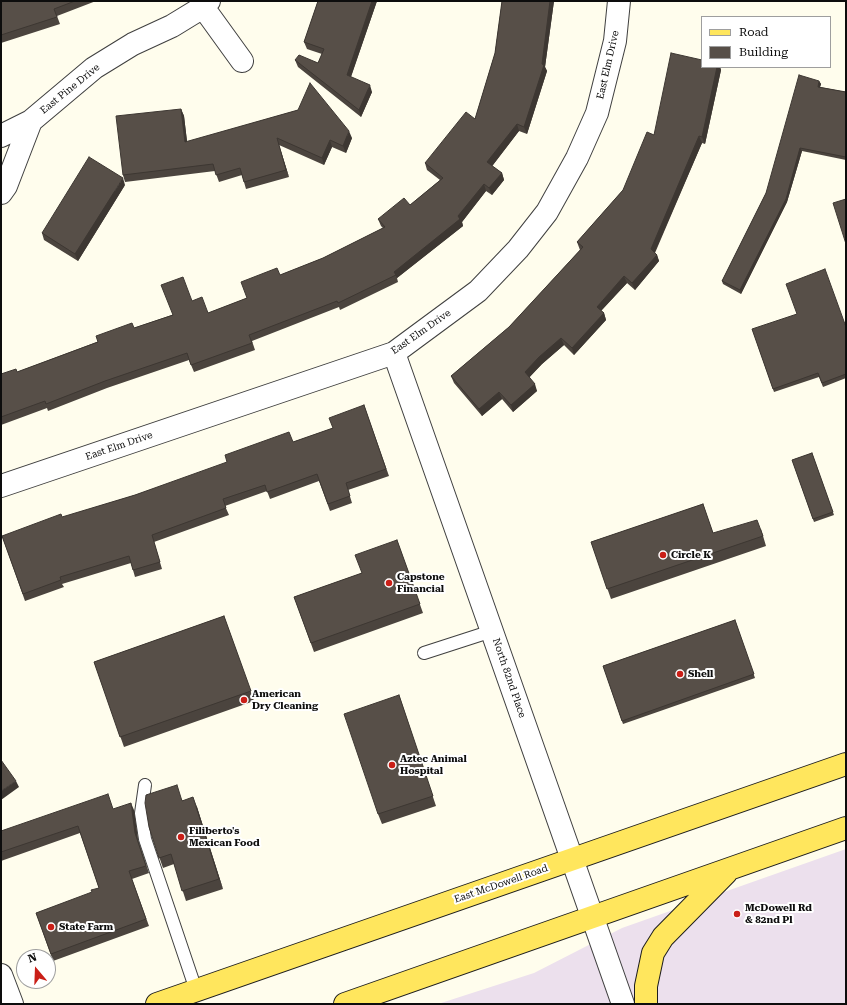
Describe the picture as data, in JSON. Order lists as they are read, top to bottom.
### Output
{
  "streets": {
    "main road": ["East McDowell Road"],
    "street": ["East Elm Drive", "East Pine Drive", "North 82nd Place"]
  },
  "crossings": [
    ["East Elm Drive", "North 82nd Place"],
    ["North 82nd Place", "East McDowell Road"]
  ],
  "places": [
    "Circle K",
    "Capstone Financial",
    "Shell",
    "American Dry Cleaning",
    "Aztec Animal Hospital",
    "Filiberto's Mexican Food",
    "McDowell Rd & 82nd Pl",
    "State Farm"
  ],
  "legend": ["Road", "Building"],
  "north": "top"
}
